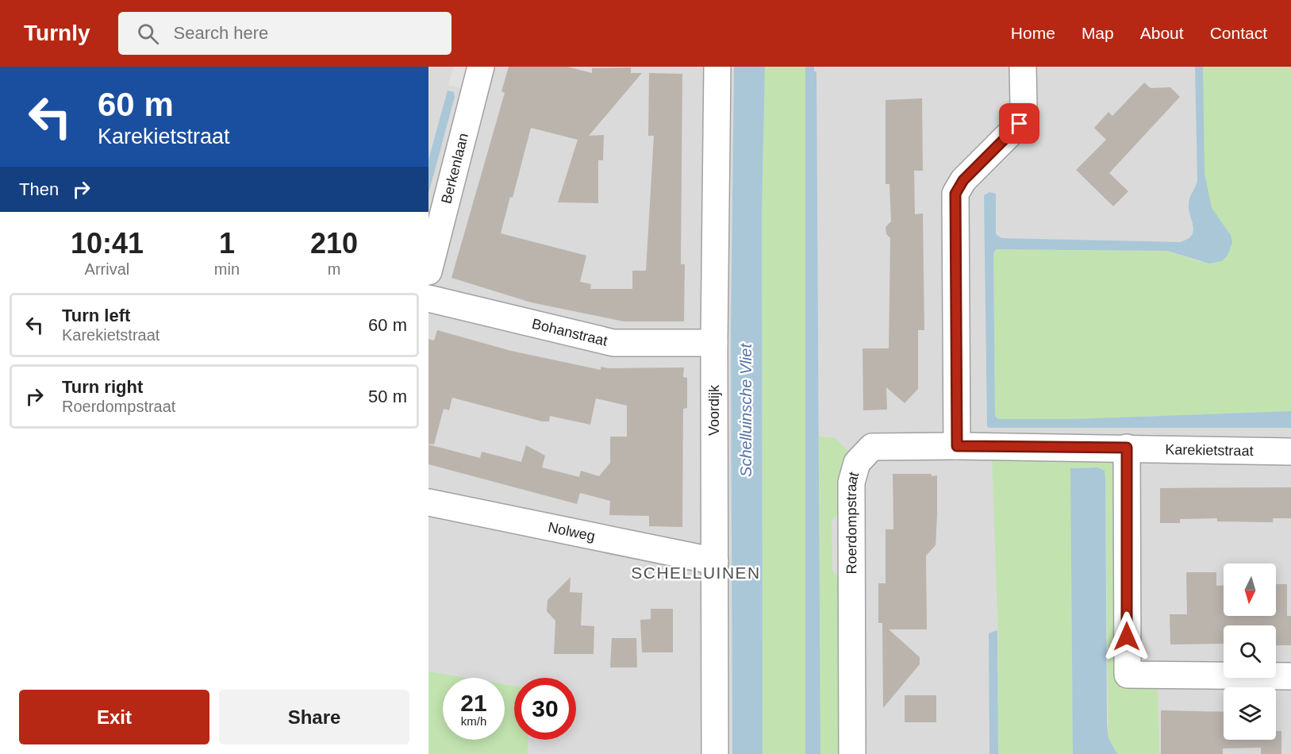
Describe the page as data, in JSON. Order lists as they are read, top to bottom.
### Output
{
  "streets": {
    "street": [
      "Berkenlaan",
      "Bohanstraat",
      "Voordijk",
      "Karekietstraat",
      "Roerdompstraat",
      "Nolweg"
    ]
  },
  "crossings": [
    ["Bohanstraat", "Voordijk"],
    ["Voordijk", "Nolweg"],
    ["Karekietstraat", "Roerdompstraat"]
  ],
  "districts": ["SCHELLUINEN"],
  "water": ["Schelluinsche Vliet"],
  "north": "bottom",
  "page": {
    "header": "Turnly",
    "search": "Search here",
    "nav": [
      "Home",
      "Map",
      "About",
      "Contact"
    ],
    "turn": ["60 m", "Karekietstraat"],
    "then": "Then",
    "eta": [
      "10:41",
      "Arrival",
      "1",
      "min",
      "210",
      "m"
    ],
    "list": [
      {
        "name": "Turn left",
        "note": "Karekietstraat",
        "value": "60 m"
      },
      {
        "name": "Turn right",
        "note": "Roerdompstraat",
        "value": "50 m"
      }
    ],
    "speed": "21 km/h",
    "limit": "30",
    "buttons": ["Exit", "Share"]
  }
}
